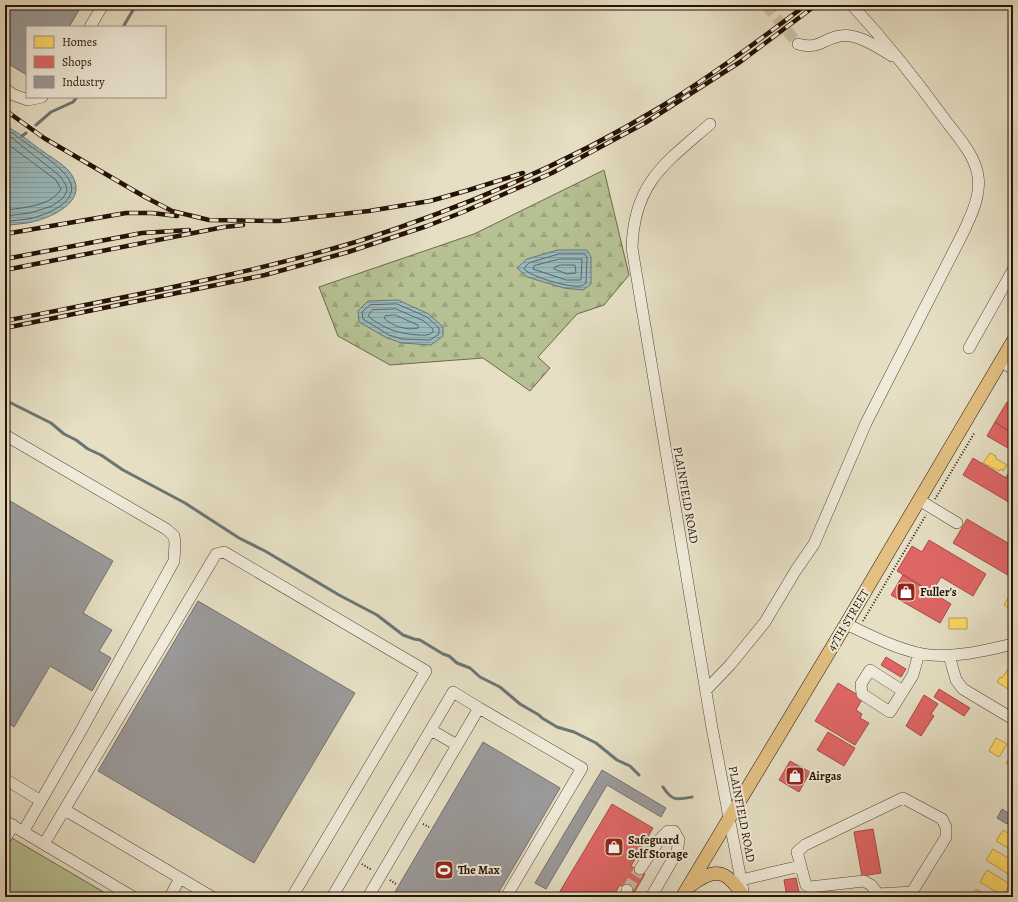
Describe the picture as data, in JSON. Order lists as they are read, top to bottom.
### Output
{
  "streets": {
    "main road": ["47TH STREET"],
    "street": ["PLAINFIELD ROAD"]
  },
  "crossings": [
    ["PLAINFIELD ROAD", "47TH STREET"]
  ],
  "places": {
    "shop": ["Fuller's", "Airgas", "Safeguard Self Storage"],
    "sports": ["The Max"]
  },
  "legend": ["Homes", "Shops", "Industry"]
}
